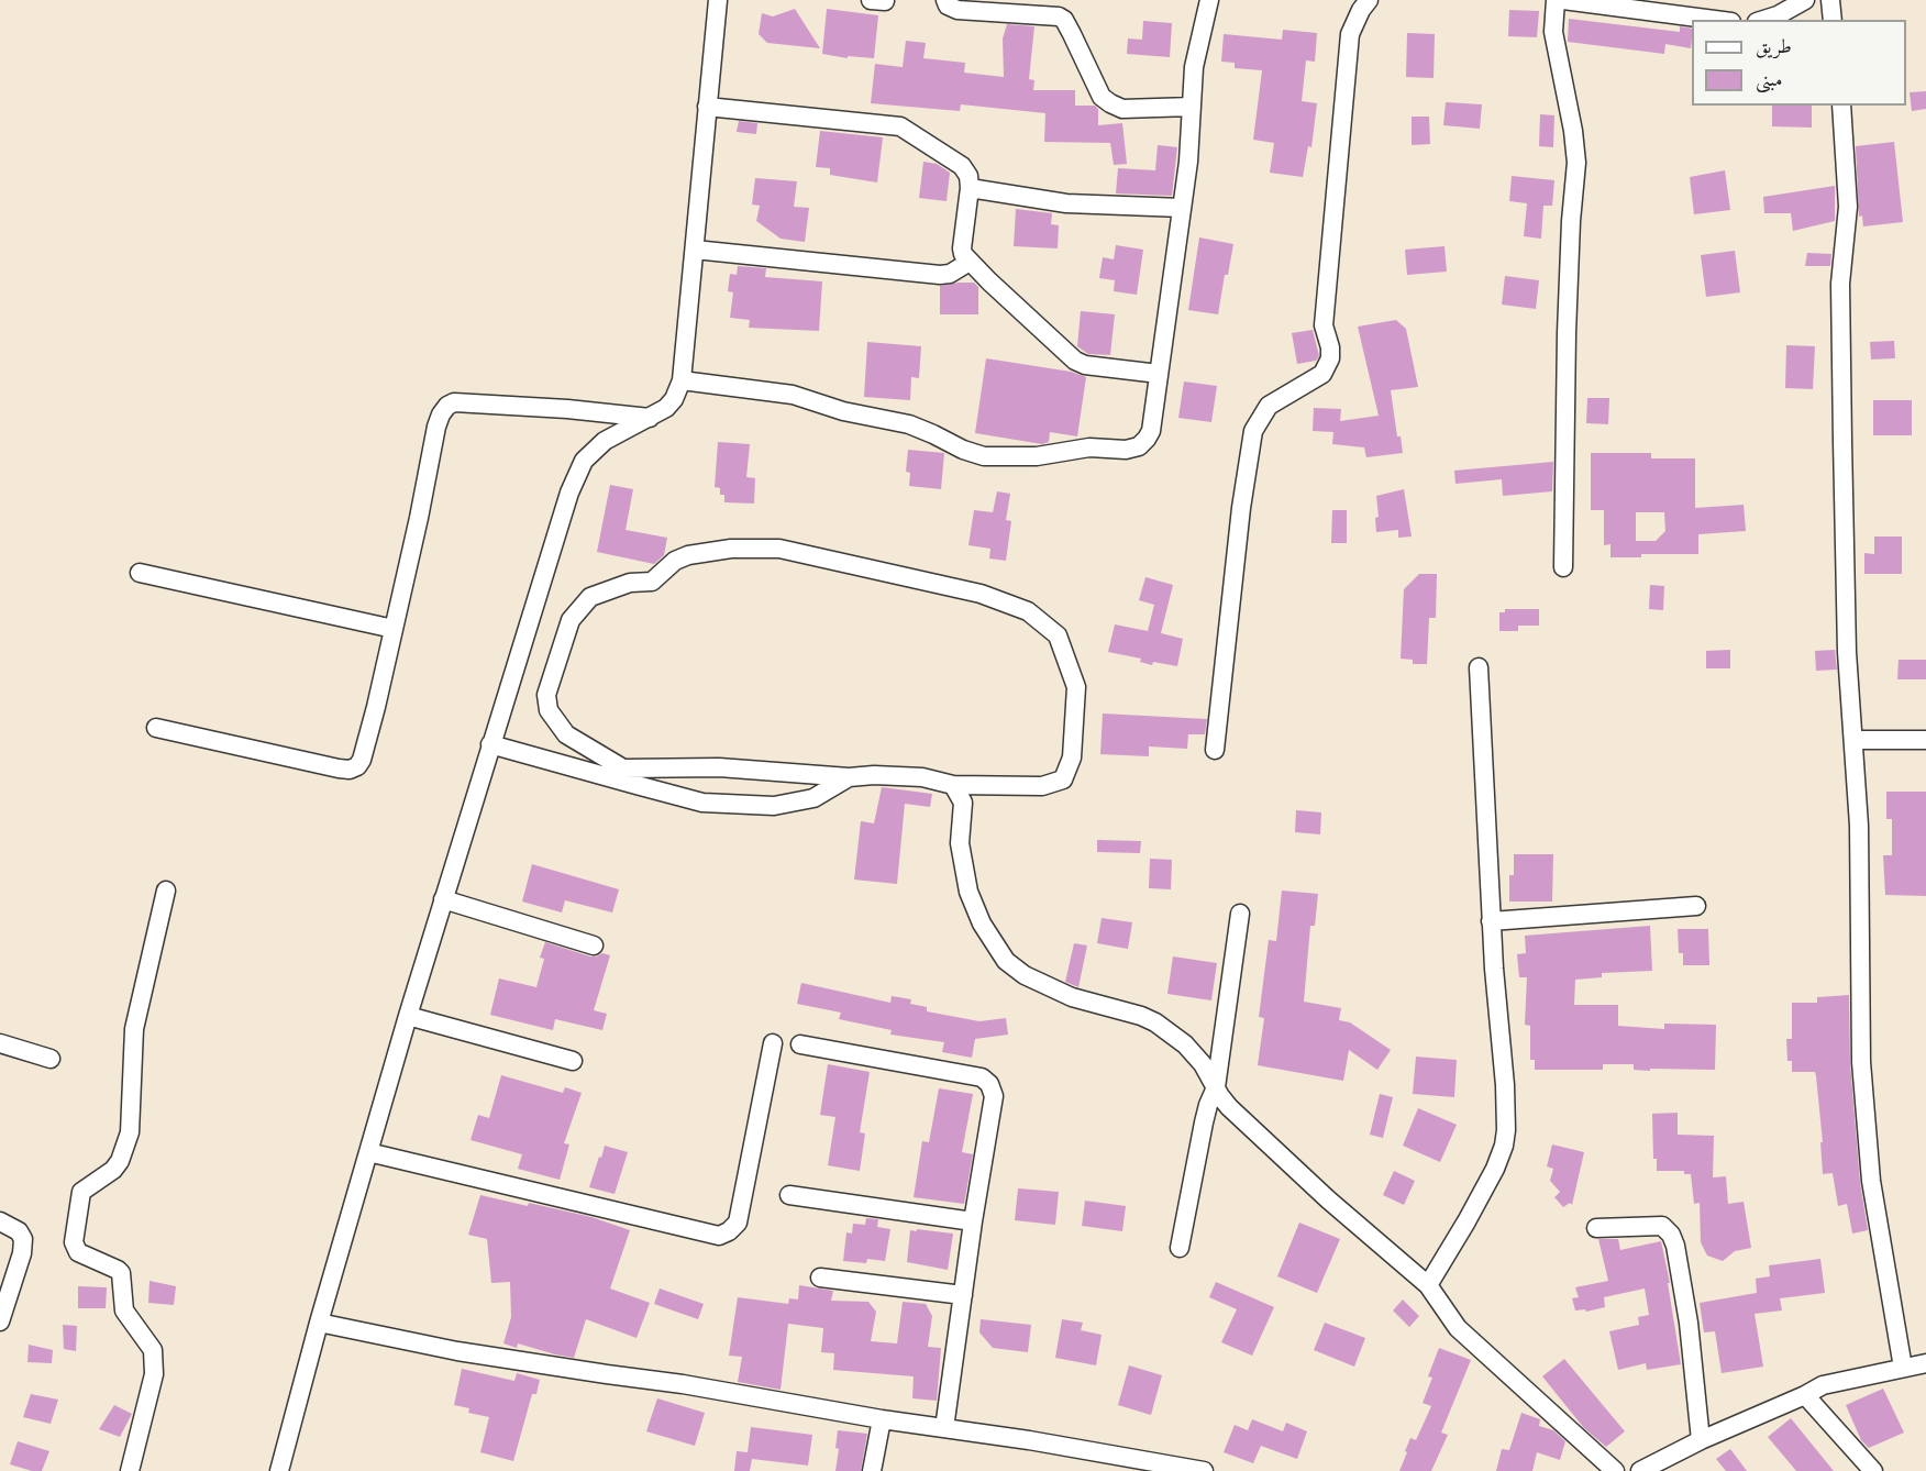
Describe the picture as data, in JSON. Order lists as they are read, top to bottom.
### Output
{
  "legend": ["طريق", "مبنى"]
}
